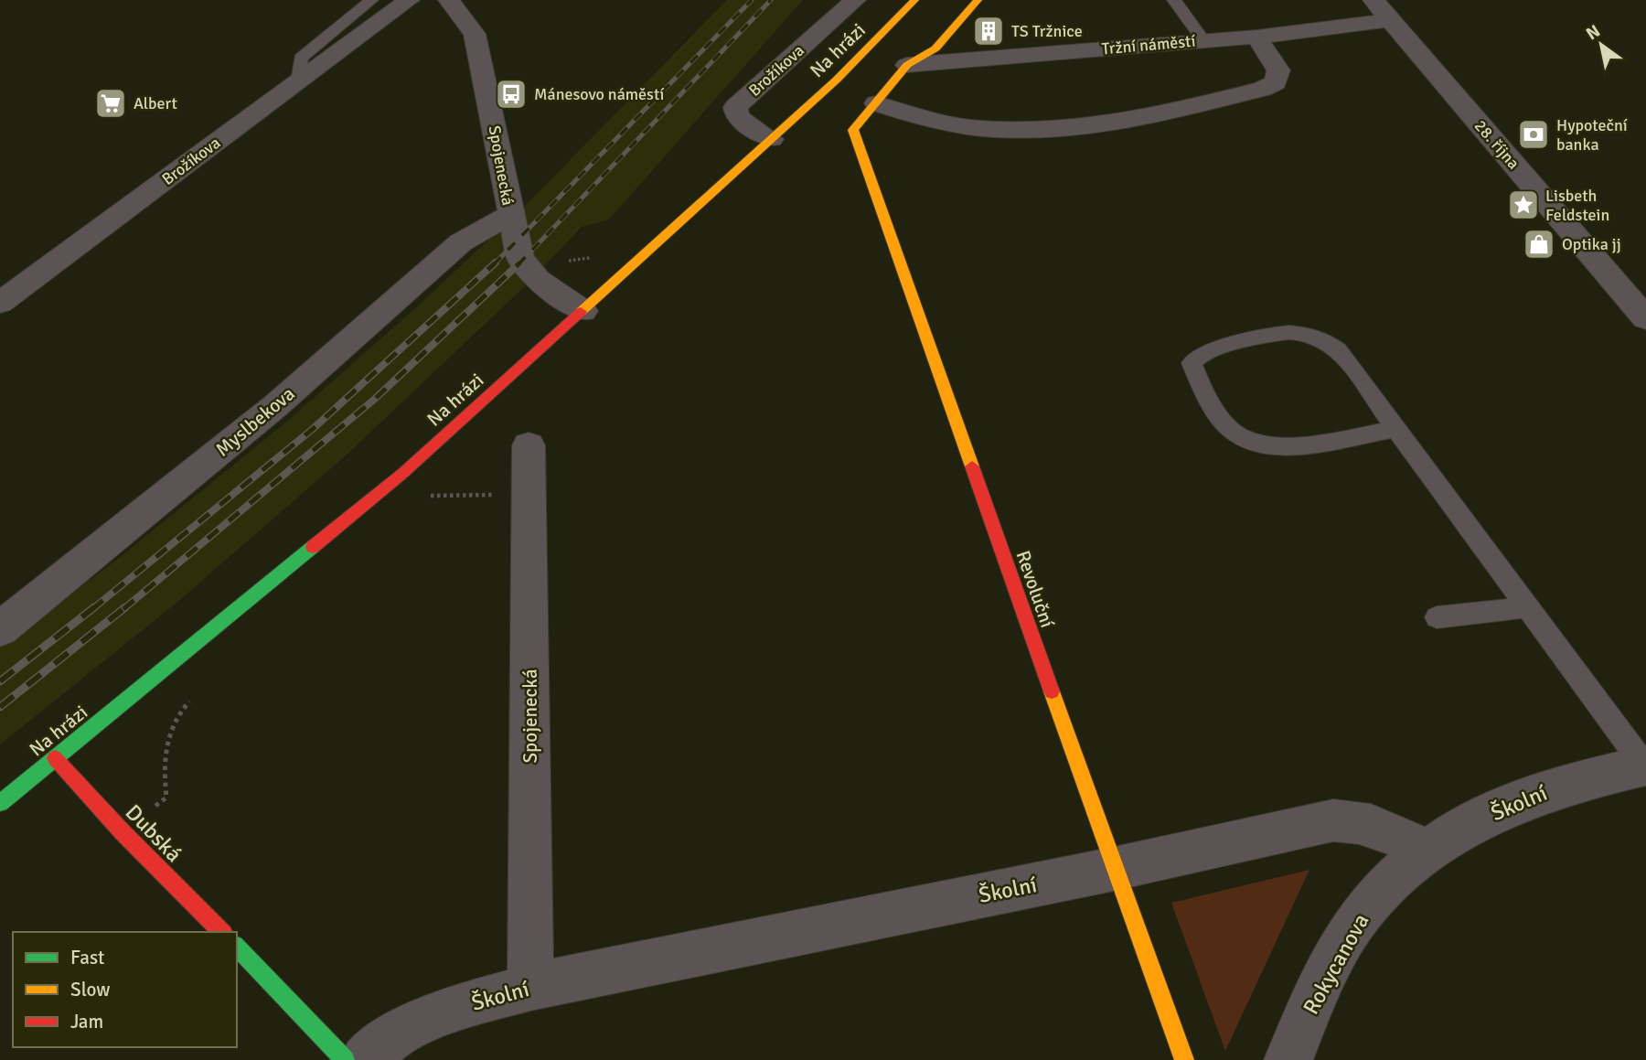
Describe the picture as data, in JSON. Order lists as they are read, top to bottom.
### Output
{
  "streets": {
    "main road": ["Na hrázi", "Revoluční", "Dubská"],
    "street": [
      "Tržní náměstí",
      "Brožíkova",
      "28. října",
      "Spojenecká",
      "Myslbekova",
      "Školní",
      "Rokycanova"
    ]
  },
  "crossings": [
    ["Tržní náměstí", "28. října"],
    ["Na hrázi", "Brožíkova"],
    ["Na hrázi", "Spojenecká"],
    ["Na hrázi", "Dubská"],
    ["Brožíkova", "Spojenecká"],
    ["Spojenecká", "Myslbekova"],
    ["Spojenecká", "Školní"],
    ["Revoluční", "Školní"],
    ["Školní", "Rokycanova"]
  ],
  "places": {
    "building": ["TS Tržnice"],
    "bus stop": ["Mánesovo náměstí"],
    "supermarket": ["Albert"],
    "bank": ["Hypoteční banka"],
    "place": ["Lisbeth Feldstein"],
    "shop": ["Optika jj"]
  },
  "legend": ["Fast", "Slow", "Jam"],
  "north": "top left"
}
